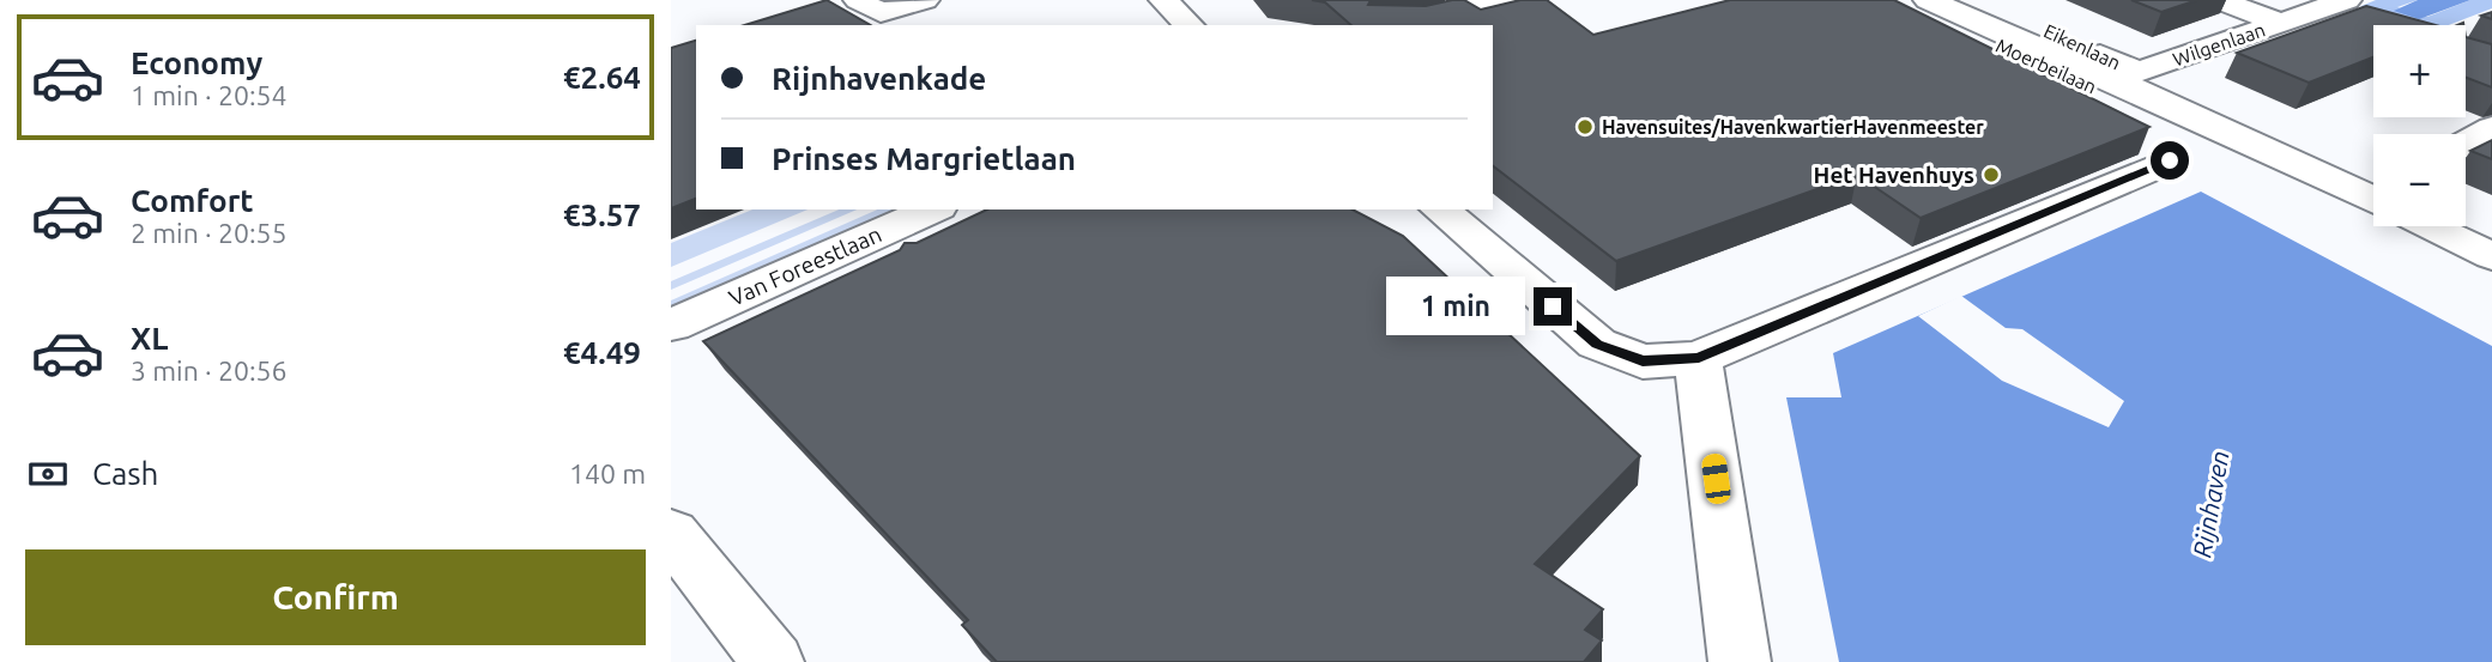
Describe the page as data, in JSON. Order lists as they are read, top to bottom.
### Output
{
  "streets": {
    "street": [
      "Wilgenlaan",
      "Eikenlaan",
      "Moerbeilaan",
      "Van Foreestlaan"
    ]
  },
  "crossings": [
    ["Wilgenlaan", "Eikenlaan"]
  ],
  "water": ["Rijnhaven"],
  "places": ["Havensuites/HavenkwartierHavenmeester", "Het Havenhuys"],
  "page": {
    "list": [
      {
        "name": "Economy",
        "note": "1 min · 20:54",
        "value": "€2.64"
      },
      {
        "name": "Comfort",
        "note": "2 min · 20:55",
        "value": "€3.57"
      },
      {
        "name": "XL",
        "note": "3 min · 20:56",
        "value": "€4.49"
      }
    ],
    "map_buttons": ["+", "−"],
    "banner": ["Rijnhavenkade", "Prinses Margrietlaan"],
    "bubble": "1 min",
    "pay": ["Cash", "140 m"],
    "buttons": "Confirm"
  }
}
